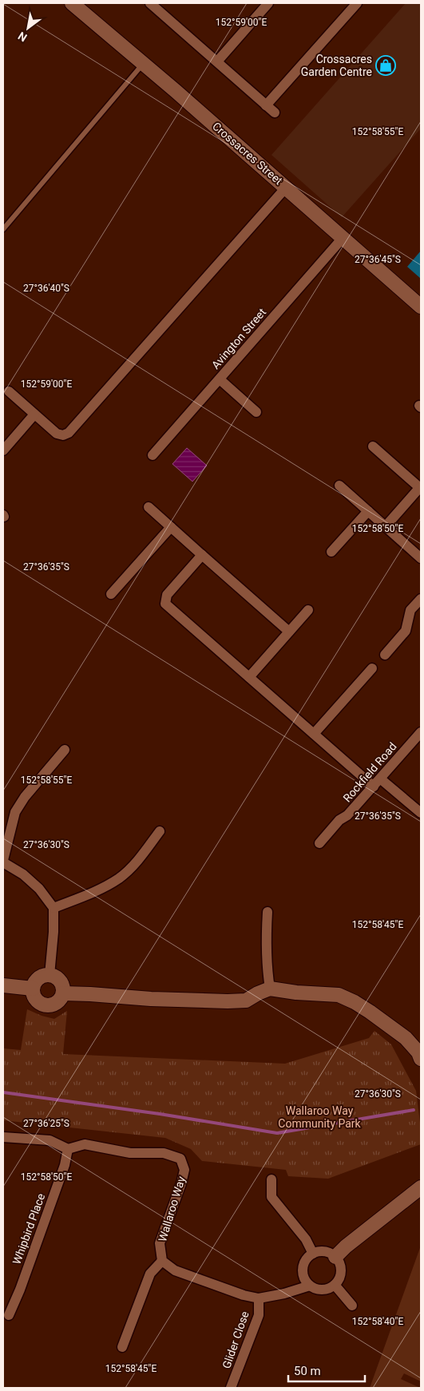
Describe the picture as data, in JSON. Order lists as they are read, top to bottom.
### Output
{
  "streets": {
    "street": [
      "Crossacres Street",
      "Avington Street",
      "Rockfield Road",
      "Wallaroo Way",
      "Whipbird Place",
      "Glider Close"
    ]
  },
  "crossings": [
    ["Crossacres Street", "Avington Street"],
    ["Wallaroo Way", "Whipbird Place"]
  ],
  "parks": ["Wallaroo Way Community Park"],
  "places": {
    "shop": ["Crossacres Garden Centre"]
  },
  "scale_bar": "50 m",
  "north": "bottom left",
  "coordinates": [
    "152°59'00\"E",
    "152°58'55\"E",
    "27°36'45\"S",
    "27°36'40\"S",
    "152°58'50\"E",
    "27°36'35\"S",
    "27°36'30\"S",
    "152°58'45\"E",
    "27°36'25\"S",
    "152°58'40\"E"
  ]
}
